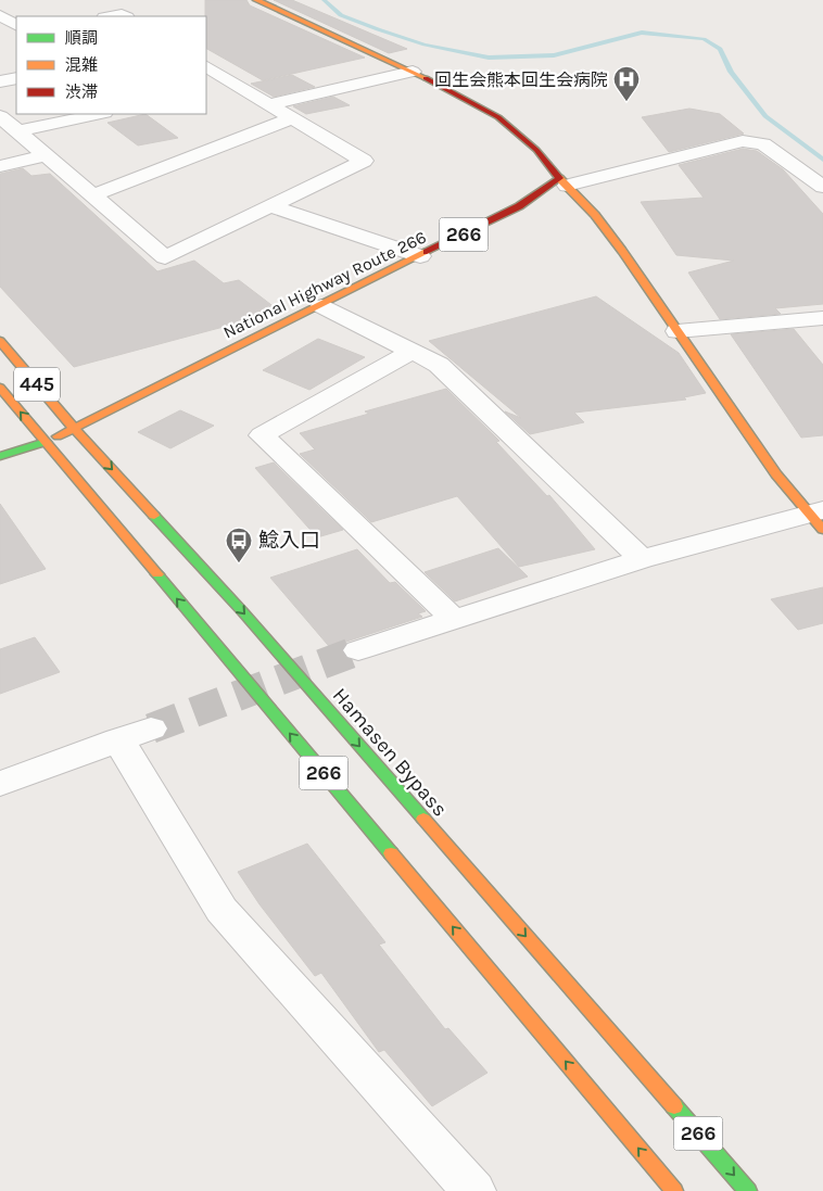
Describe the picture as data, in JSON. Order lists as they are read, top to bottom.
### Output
{
  "streets": {
    "main road": [
      "266",
      "National Highway Route 266",
      "445",
      "Hamasen Bypass"
    ]
  },
  "crossings": [
    ["266", "National Highway Route 266"],
    ["266", "445"],
    ["National Highway Route 266", "445"],
    ["National Highway Route 266", "Hamasen Bypass"]
  ],
  "places": {
    "hospital": ["回生会熊本回生会病院"],
    "bus stop": ["鯰入口"]
  },
  "legend": ["順調", "混雑", "渋滞"]
}
